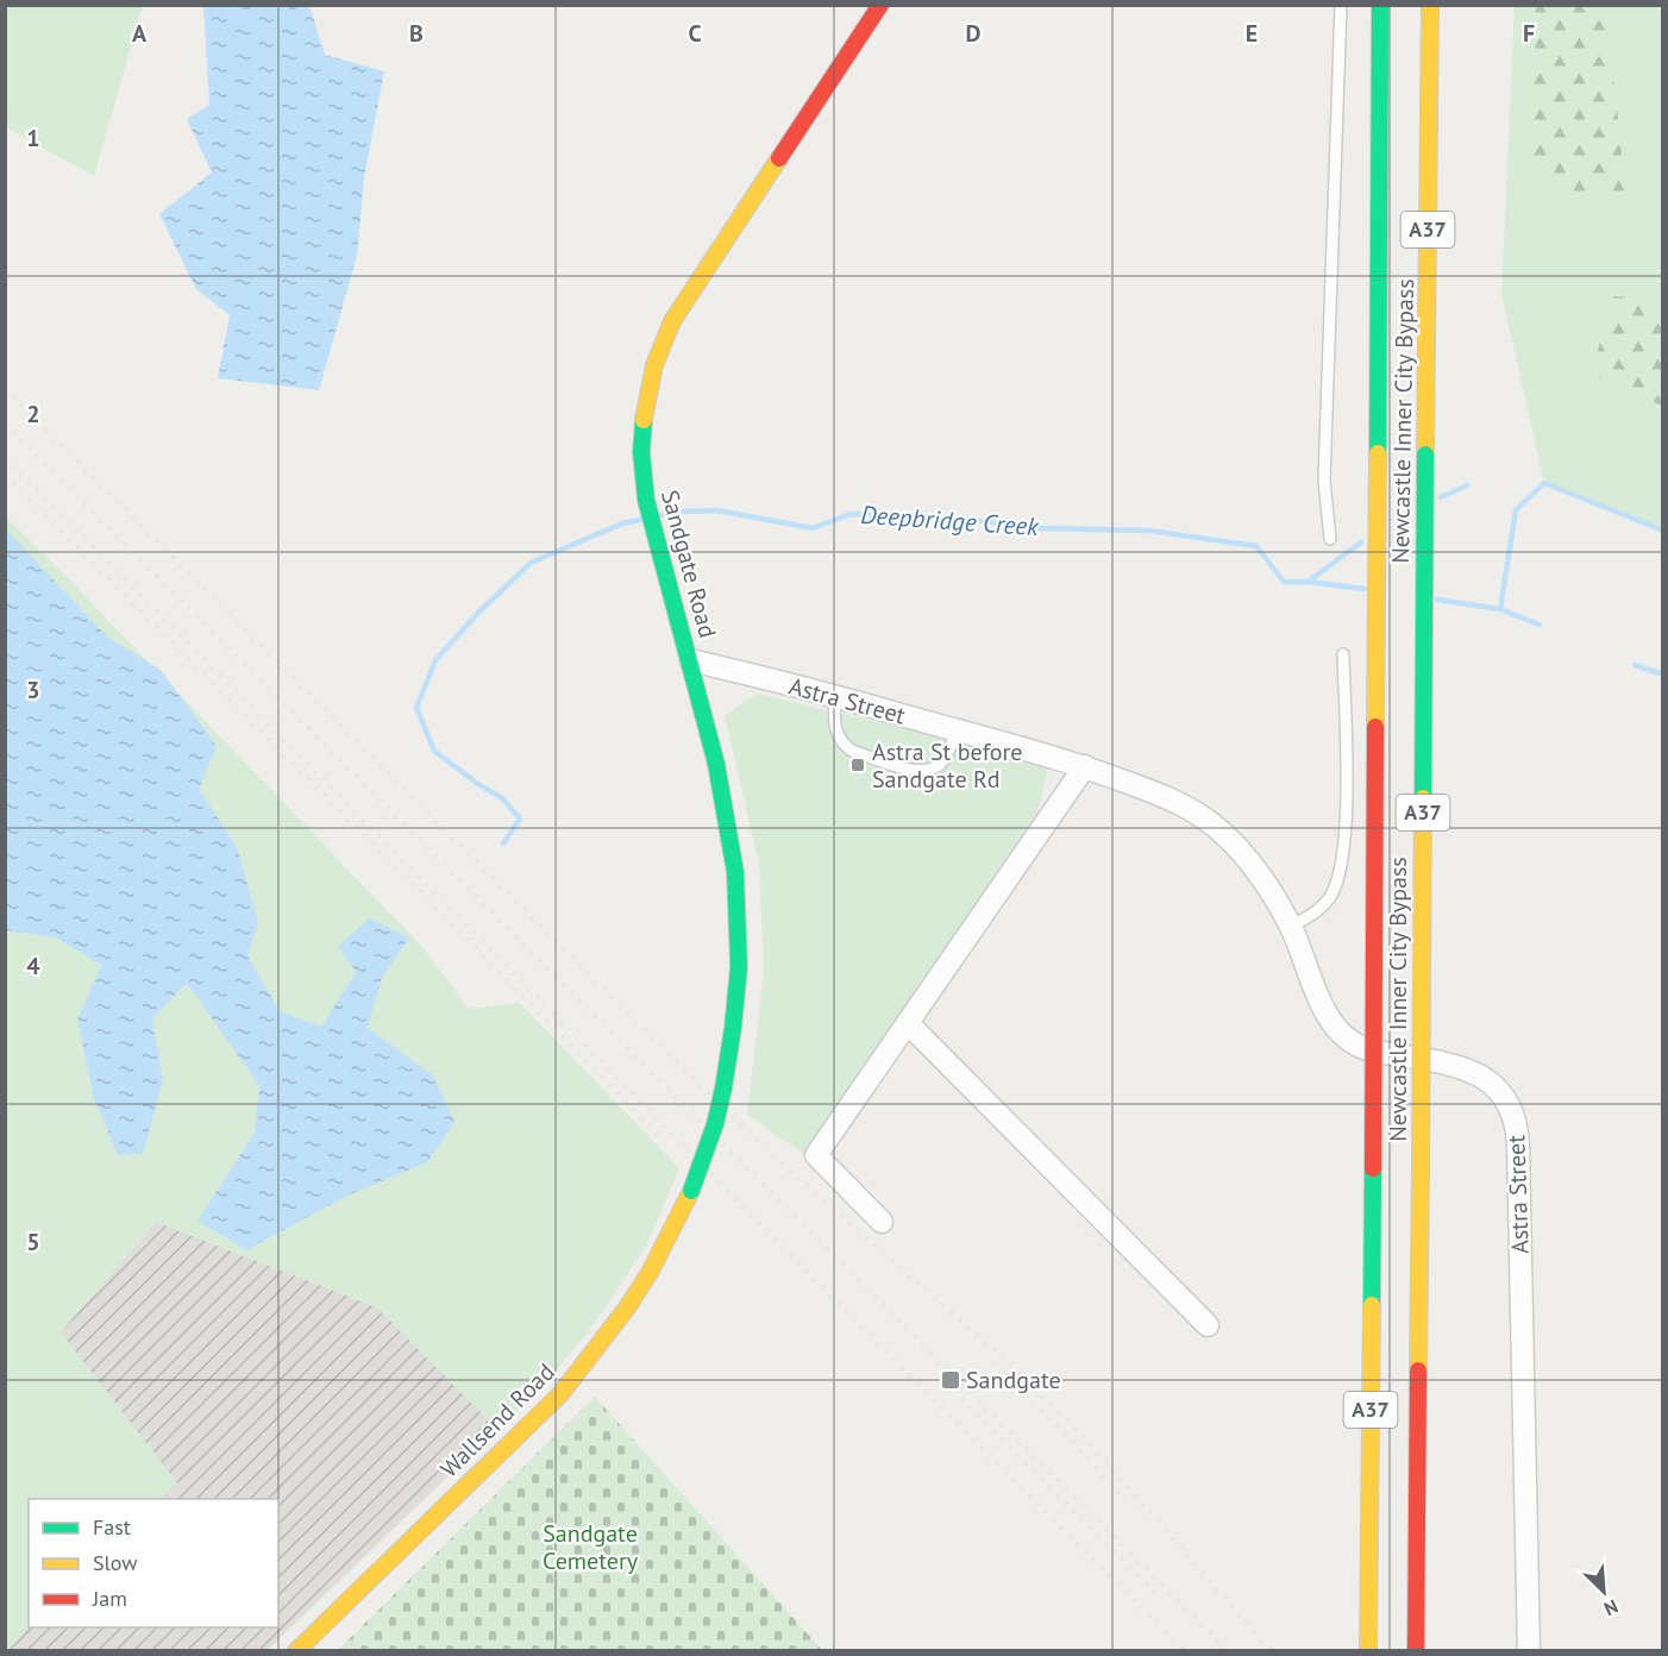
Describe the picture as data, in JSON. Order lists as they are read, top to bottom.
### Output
{
  "streets": {
    "main road": [
      "A37",
      "Newcastle Inner City Bypass",
      "Sandgate Road",
      "Wallsend Road"
    ],
    "street": ["Astra Street"]
  },
  "crossings": [
    ["Sandgate Road", "Astra Street"],
    ["Sandgate Road", "Wallsend Road"]
  ],
  "water": ["Deepbridge Creek"],
  "parks": ["Sandgate Cemetery"],
  "places": {
    "transit": ["Astra St before Sandgate Rd", "Sandgate"]
  },
  "legend": ["Fast", "Slow", "Jam"],
  "north": "bottom right",
  "grid": {
    "columns": [
      "A",
      "B",
      "C",
      "D",
      "E",
      "F"
    ],
    "rows": [
      "1",
      "2",
      "3",
      "4",
      "5"
    ]
  }
}
